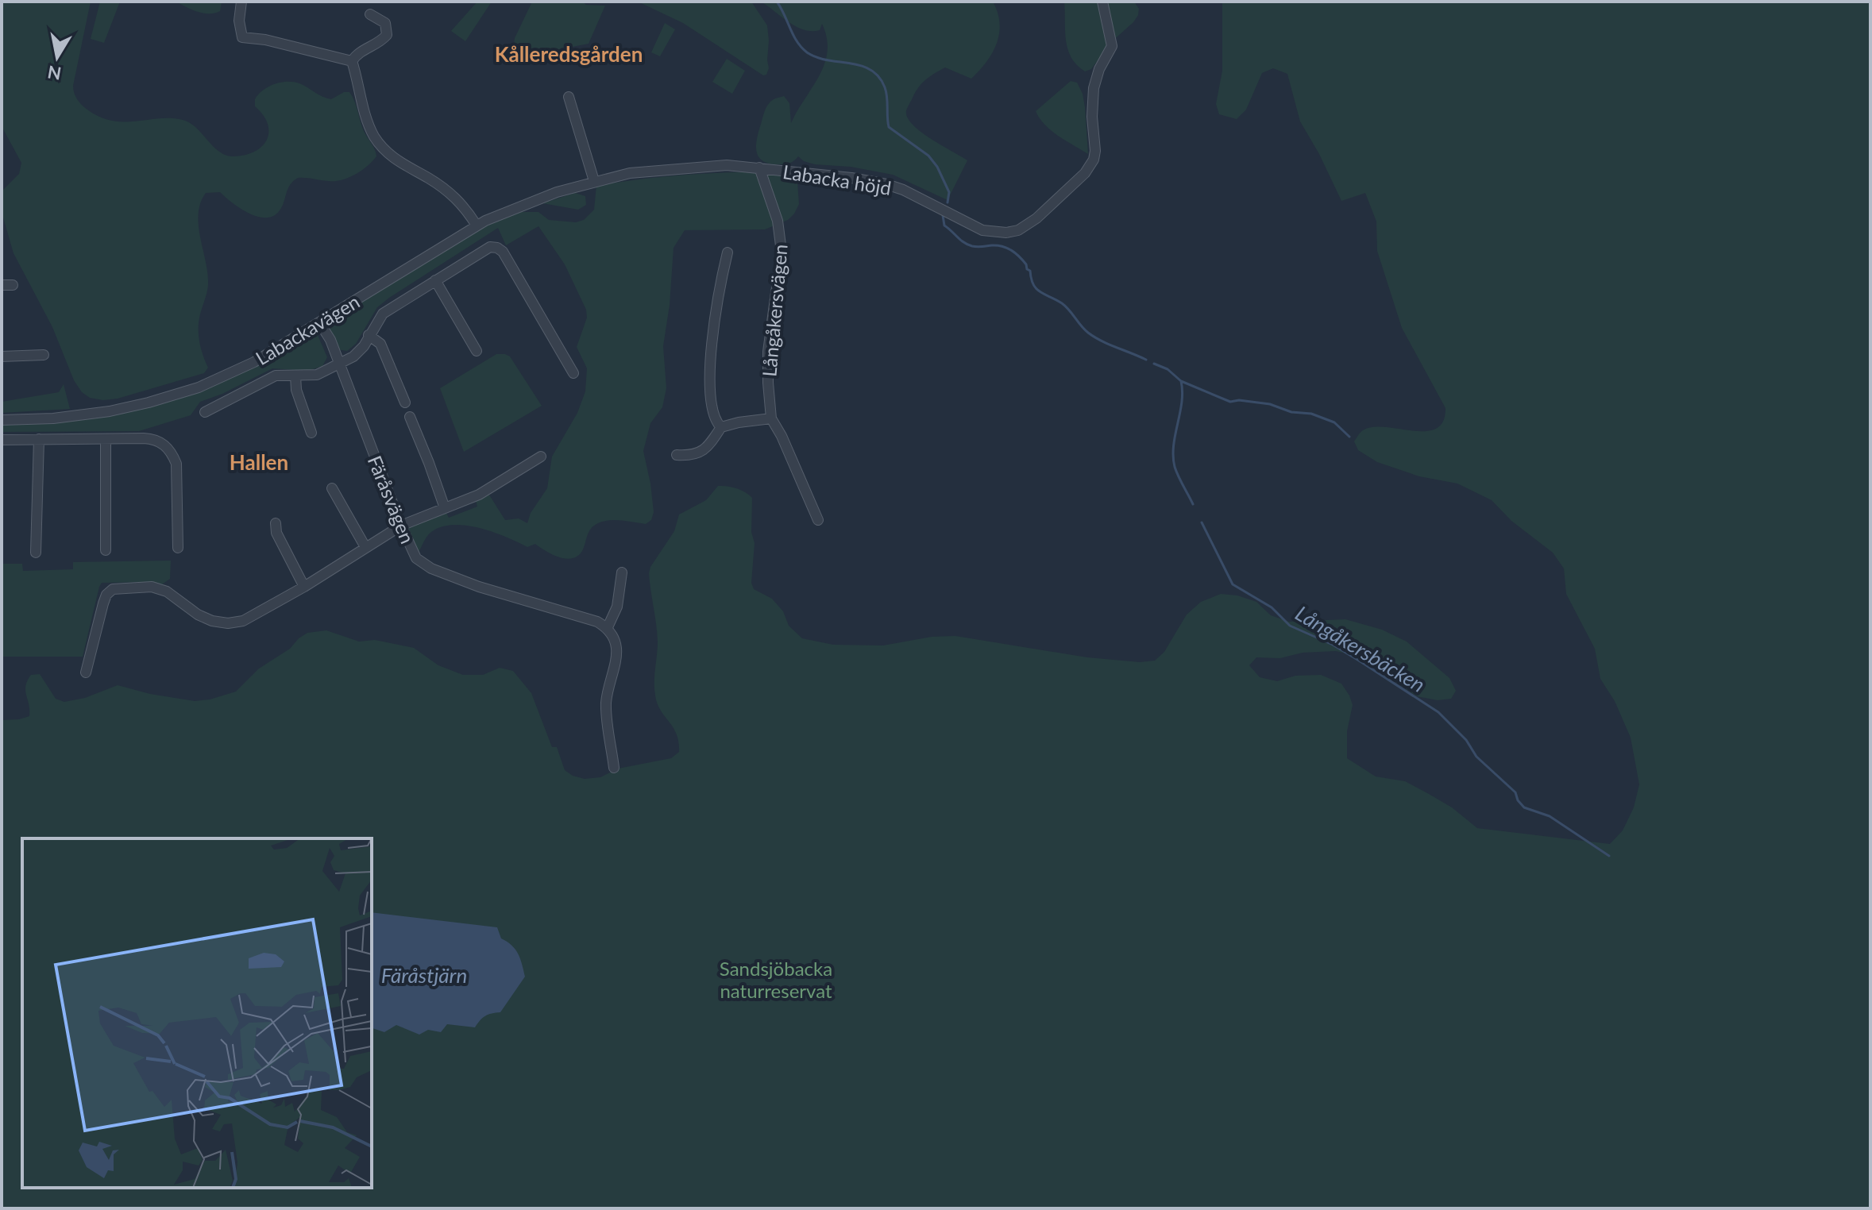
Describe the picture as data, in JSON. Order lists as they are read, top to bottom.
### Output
{
  "streets": {
    "street": [
      "Labacka höjd",
      "Långåkersvägen",
      "Labackavägen",
      "Färåsvägen"
    ]
  },
  "crossings": [
    ["Labacka höjd", "Långåkersvägen"],
    ["Labacka höjd", "Labackavägen"],
    ["Långåkersvägen", "Labackavägen"],
    ["Labackavägen", "Färåsvägen"]
  ],
  "districts": ["Kålleredsgården", "Hallen"],
  "water": ["Långåkersbäcken", "Färåstjärn"],
  "parks": ["Sandsjöbacka naturreservat"],
  "north": "bottom"
}
